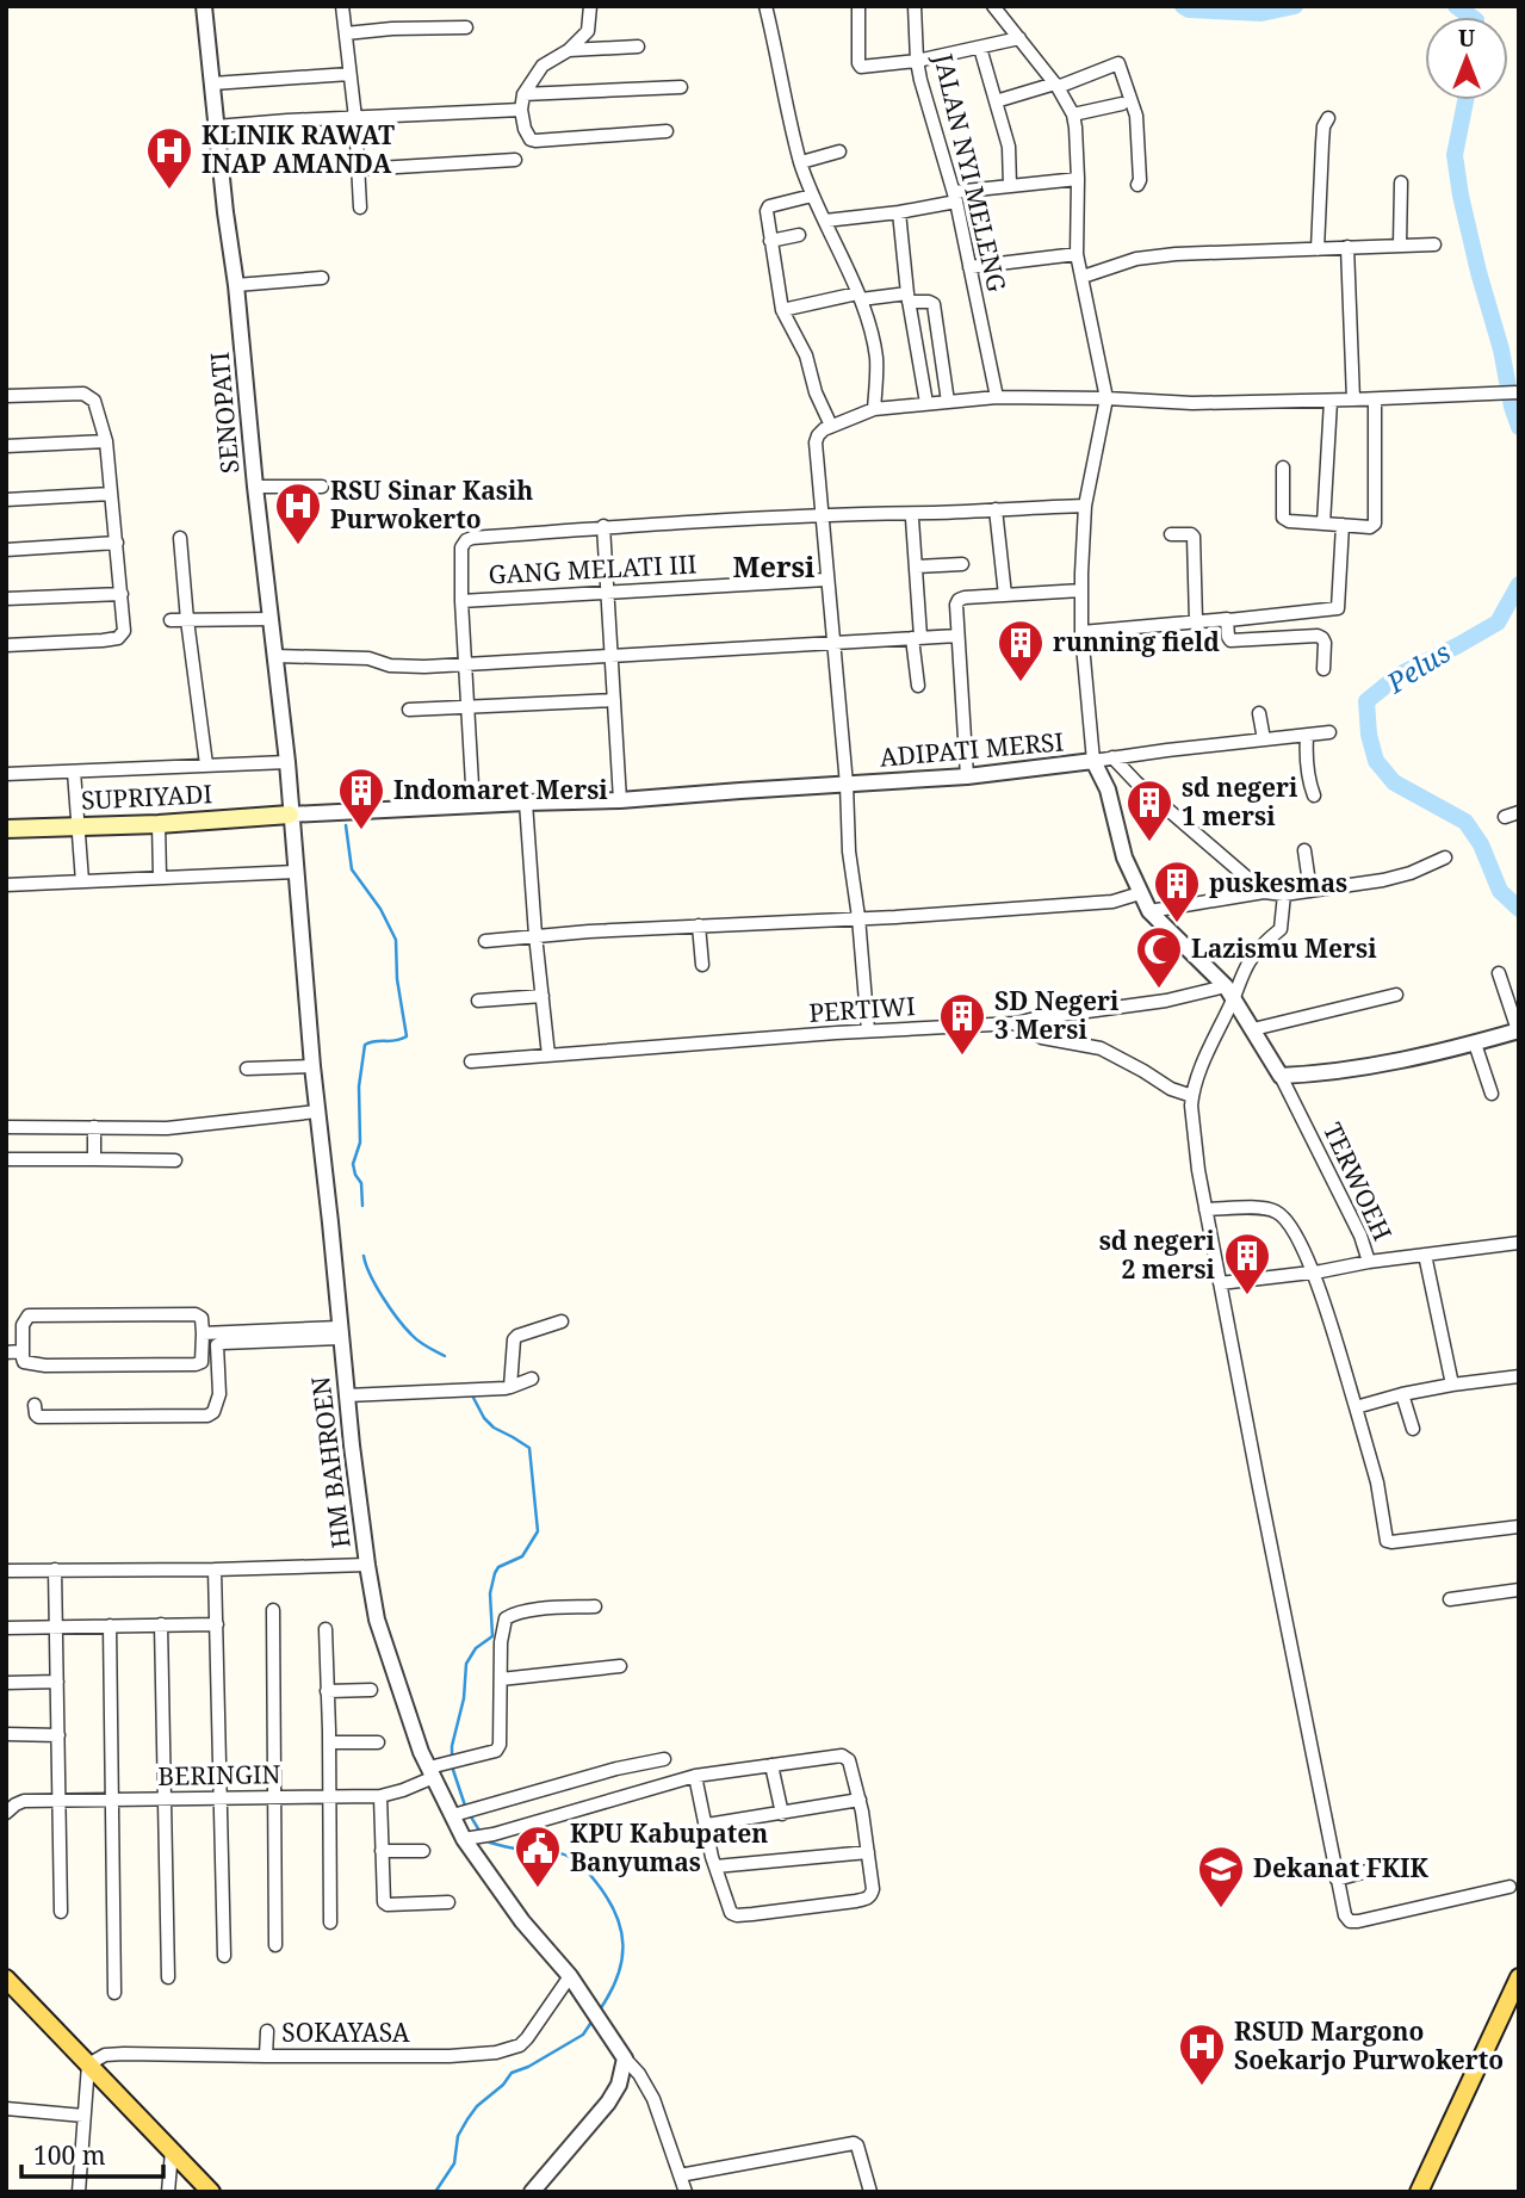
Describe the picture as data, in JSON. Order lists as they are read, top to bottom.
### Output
{
  "streets": {
    "main road": ["SUPRIYADI"],
    "street": [
      "JALAN NYI MELENG",
      "SENOPATI",
      "GANG MELATI III",
      "ADIPATI MERSI",
      "PERTIWI",
      "TERWOEH",
      "HM BAHROEN",
      "BERINGIN",
      "SOKAYASA"
    ]
  },
  "crossings": [
    ["SENOPATI", "ADIPATI MERSI"],
    ["SENOPATI", "SUPRIYADI"],
    ["SENOPATI", "HM BAHROEN"],
    ["ADIPATI MERSI", "SUPRIYADI"],
    ["ADIPATI MERSI", "PERTIWI"],
    ["ADIPATI MERSI", "TERWOEH"],
    ["ADIPATI MERSI", "HM BAHROEN"],
    ["SUPRIYADI", "HM BAHROEN"],
    ["HM BAHROEN", "BERINGIN"],
    ["HM BAHROEN", "SOKAYASA"]
  ],
  "districts": ["Mersi"],
  "water": ["Pelus"],
  "places": {
    "hospital": ["KLINIK RAWAT INAP AMANDA", "RSU Sinar Kasih Purwokerto", "RSUD Margono Soekarjo Purwokerto"],
    "building": [
      "running field",
      "Indomaret Mersi",
      "sd negeri 1 mersi",
      "puskesmas",
      "SD Negeri 3 Mersi",
      "sd negeri 2 mersi"
    ],
    "mosque": ["Lazismu Mersi"],
    "public building": ["KPU Kabupaten Banyumas"],
    "school or university": ["Dekanat FKIK"]
  },
  "scale_bar": "100 m",
  "north": "top"
}
